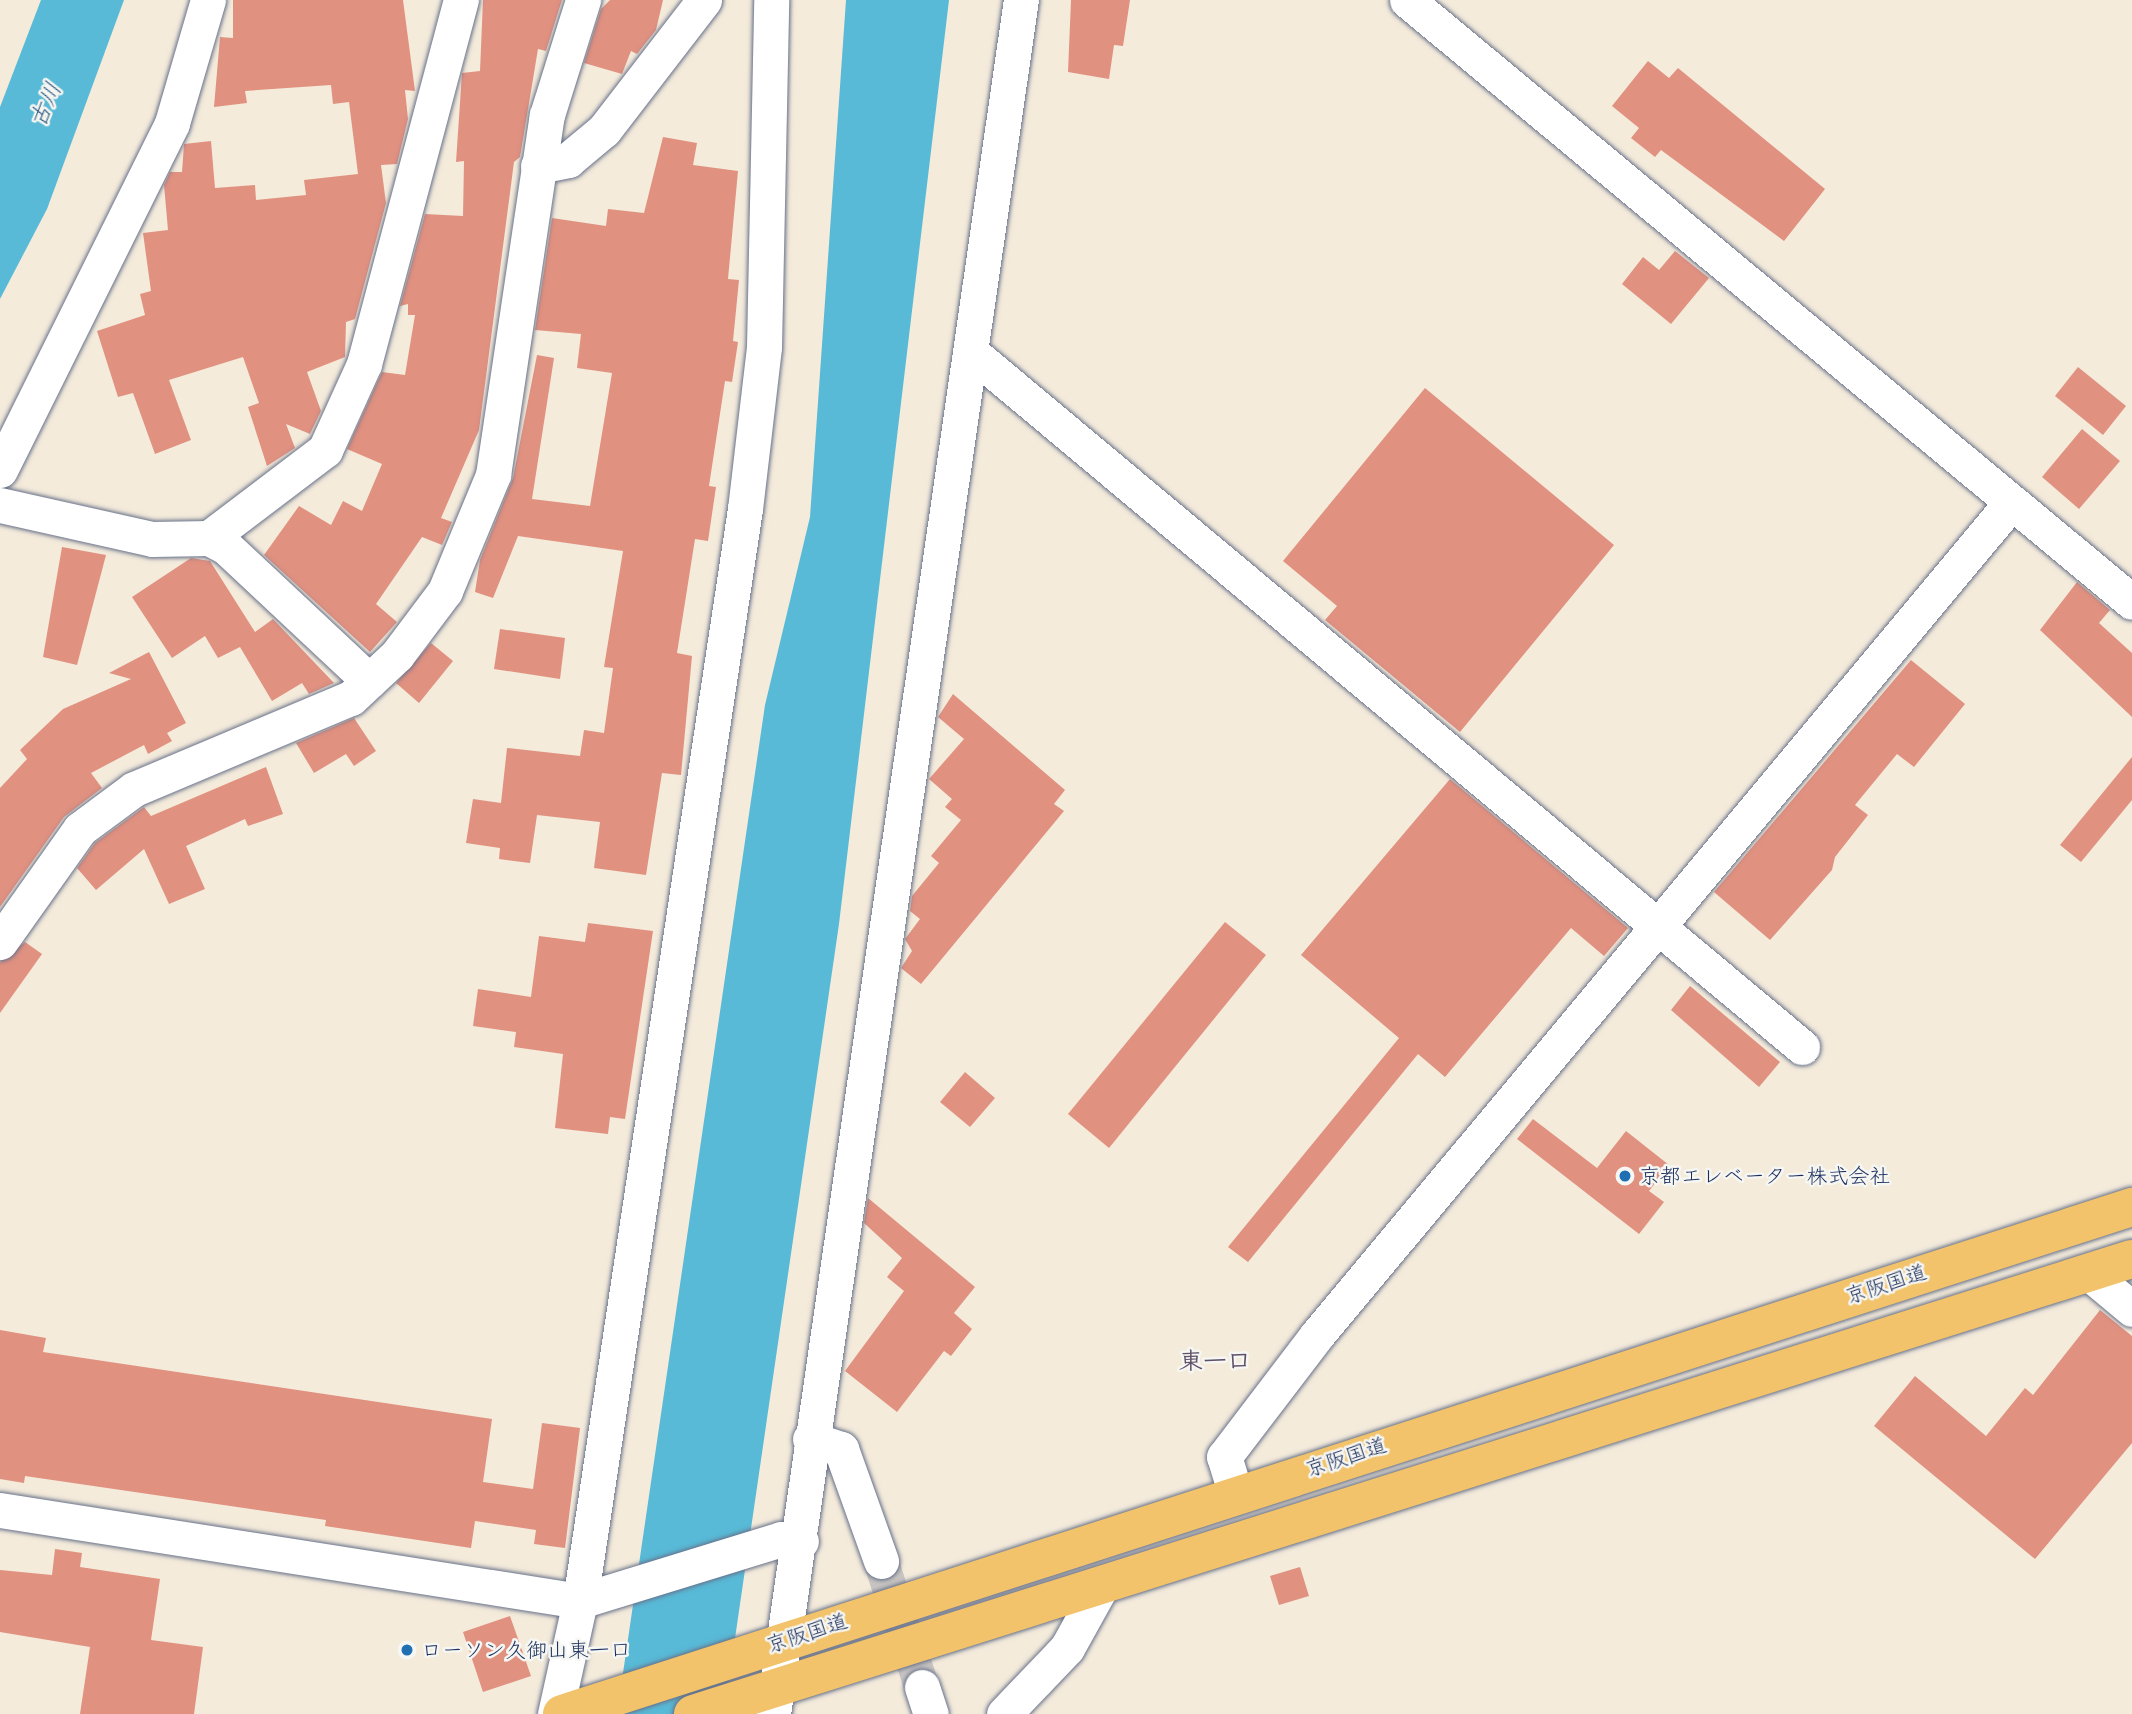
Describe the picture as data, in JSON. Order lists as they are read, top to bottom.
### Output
{
  "streets": {
    "highway": ["京阪国道"]
  },
  "districts": ["東一口"],
  "water": ["古川"],
  "places": ["京都エレベーター株式会社", "ローソン久御山東一口"]
}
